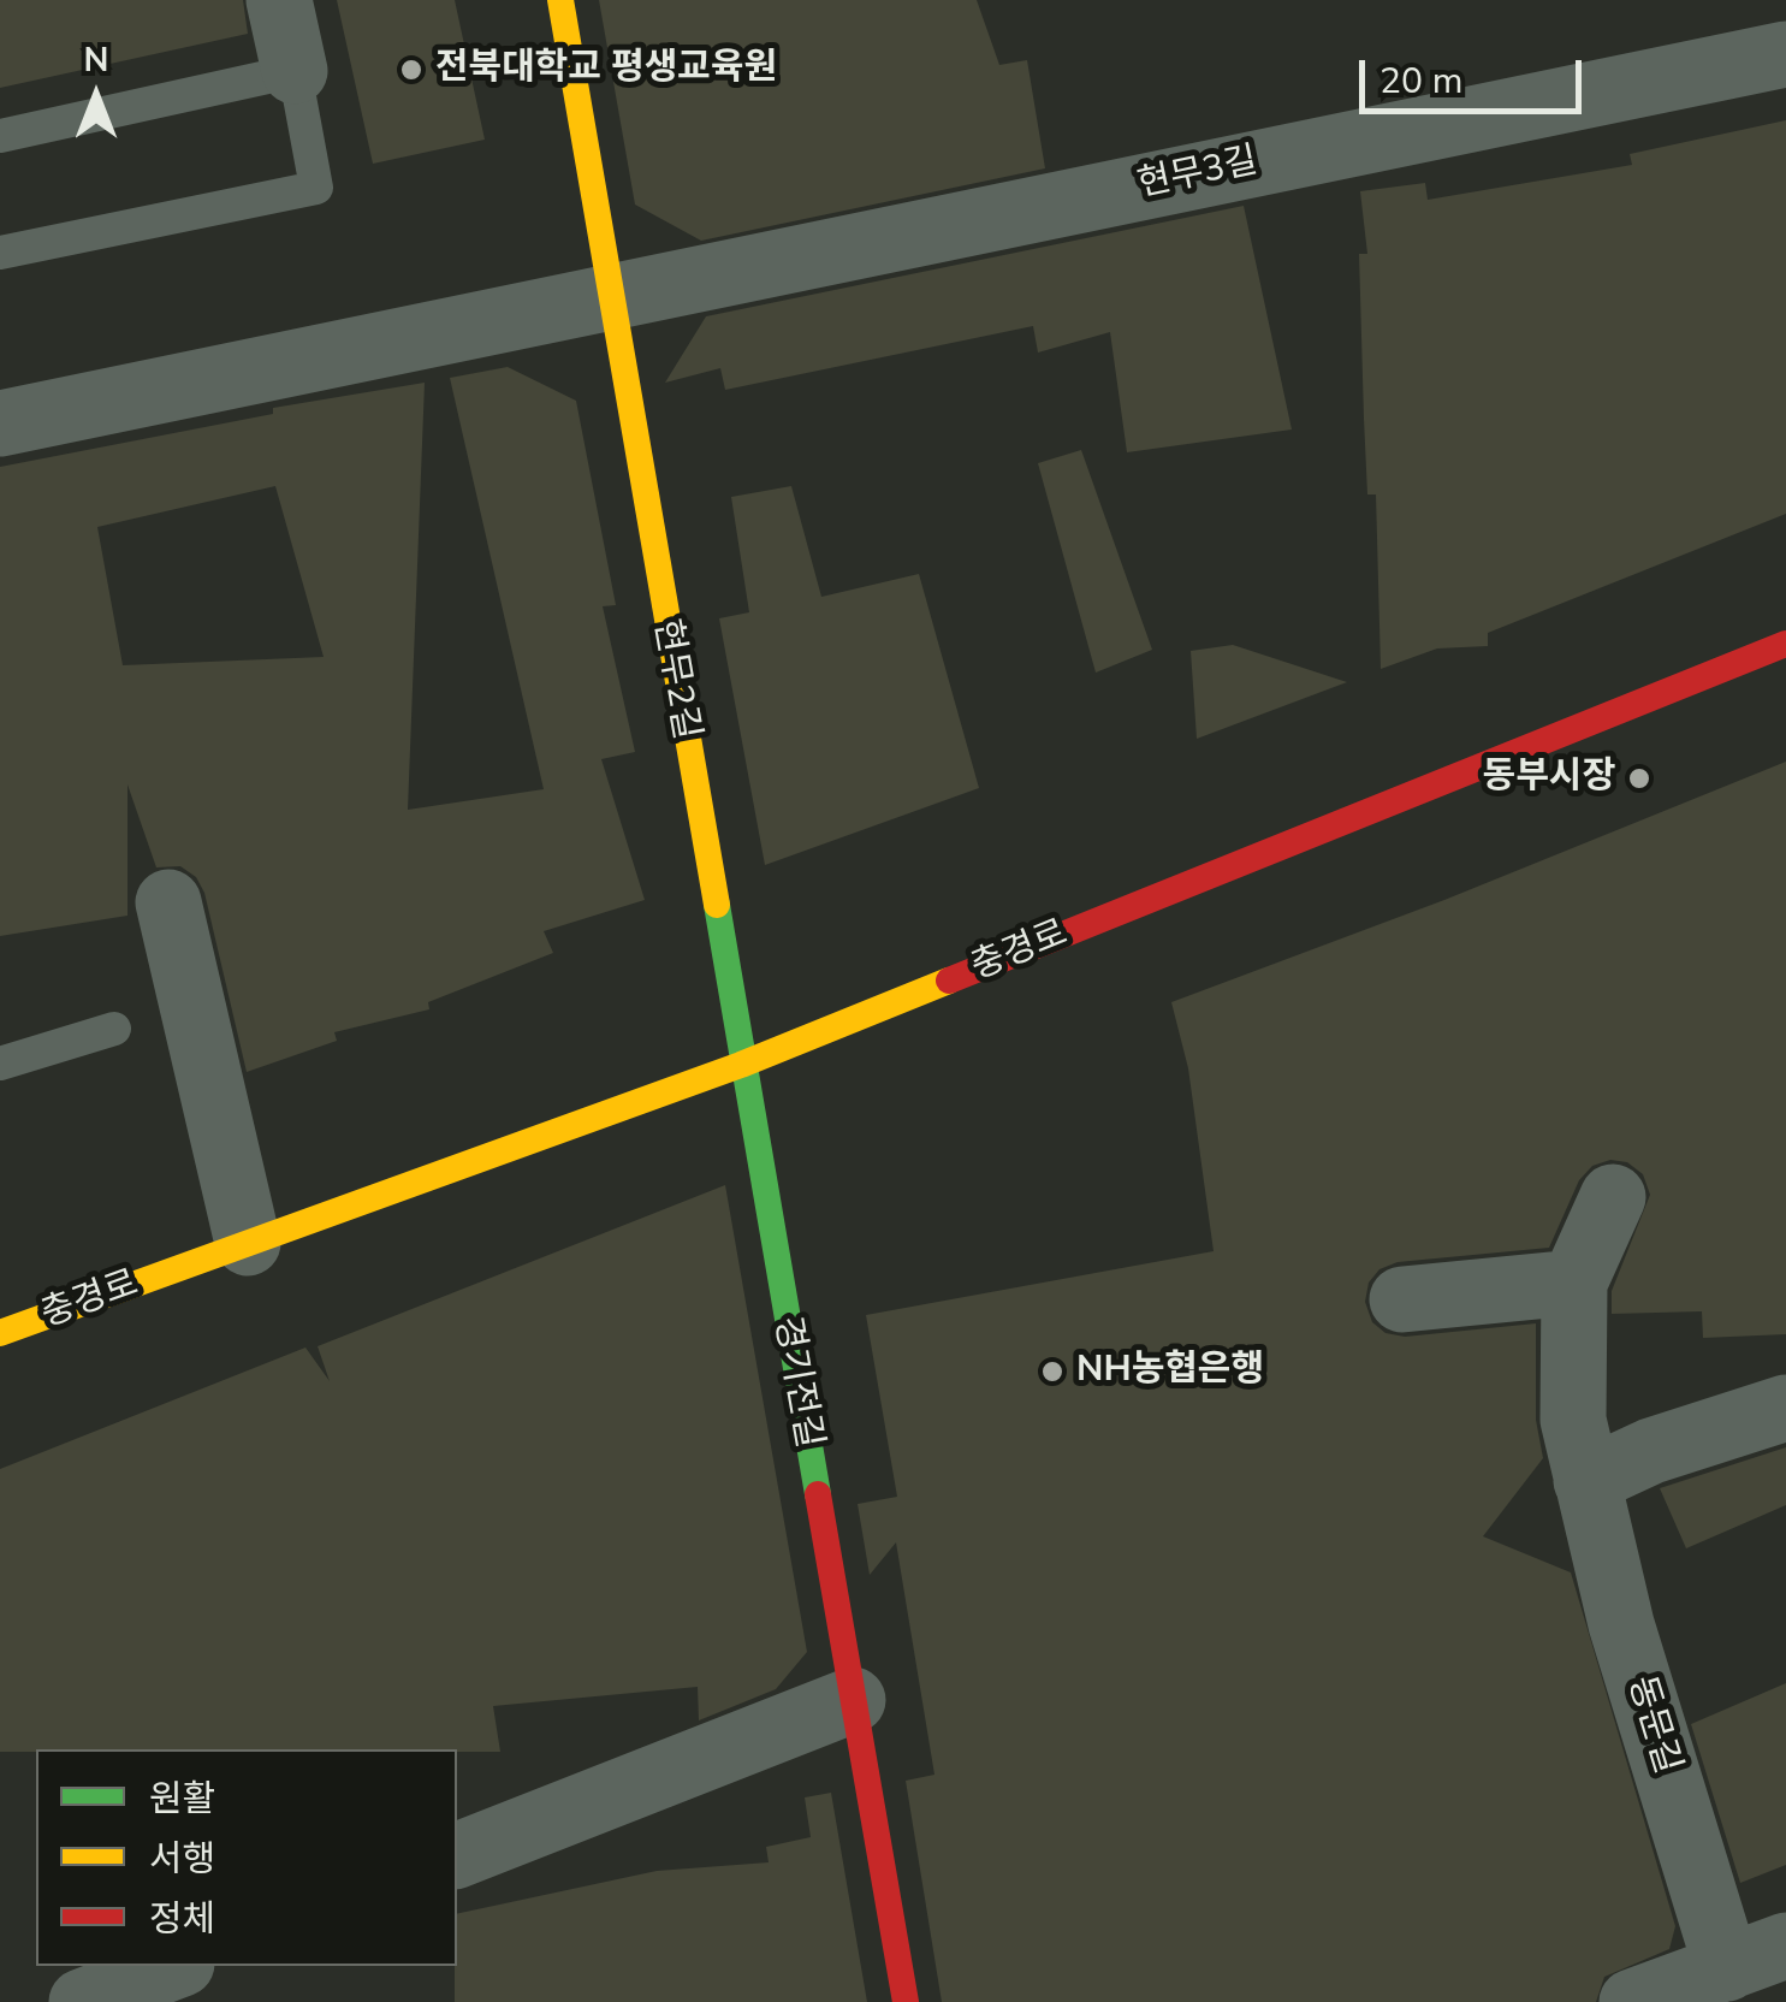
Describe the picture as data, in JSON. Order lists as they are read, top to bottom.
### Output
{
  "streets": {
    "street": [
      "현무3길",
      "현무2길",
      "충경로",
      "경기전길",
      "동문길"
    ]
  },
  "crossings": [
    ["현무3길", "현무2길"],
    ["현무2길", "충경로"],
    ["현무2길", "경기전길"],
    ["충경로", "경기전길"]
  ],
  "places": ["전북대학교 평생교육원", "동부시장", "NH농협은행"],
  "legend": ["원활", "서행", "정체"],
  "scale_bar": "20 m",
  "north": "top"
}
